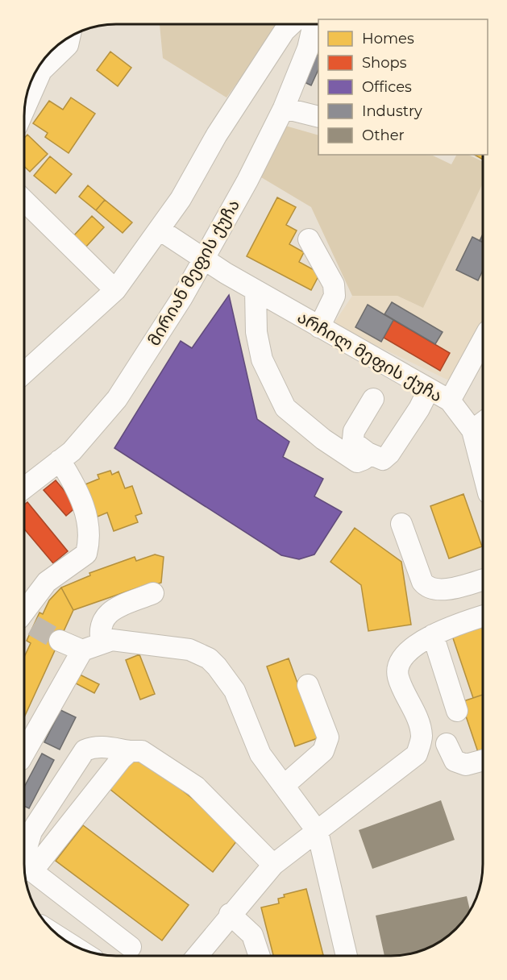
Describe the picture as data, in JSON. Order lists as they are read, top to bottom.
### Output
{
  "streets": {
    "street": ["მირიან მეფის ქუჩა", "არჩილ მეფის ქუჩა"]
  },
  "crossings": [
    ["მირიან მეფის ქუჩა", "არჩილ მეფის ქუჩა"]
  ],
  "legend": [
    "Homes",
    "Shops",
    "Offices",
    "Industry",
    "Other"
  ]
}
